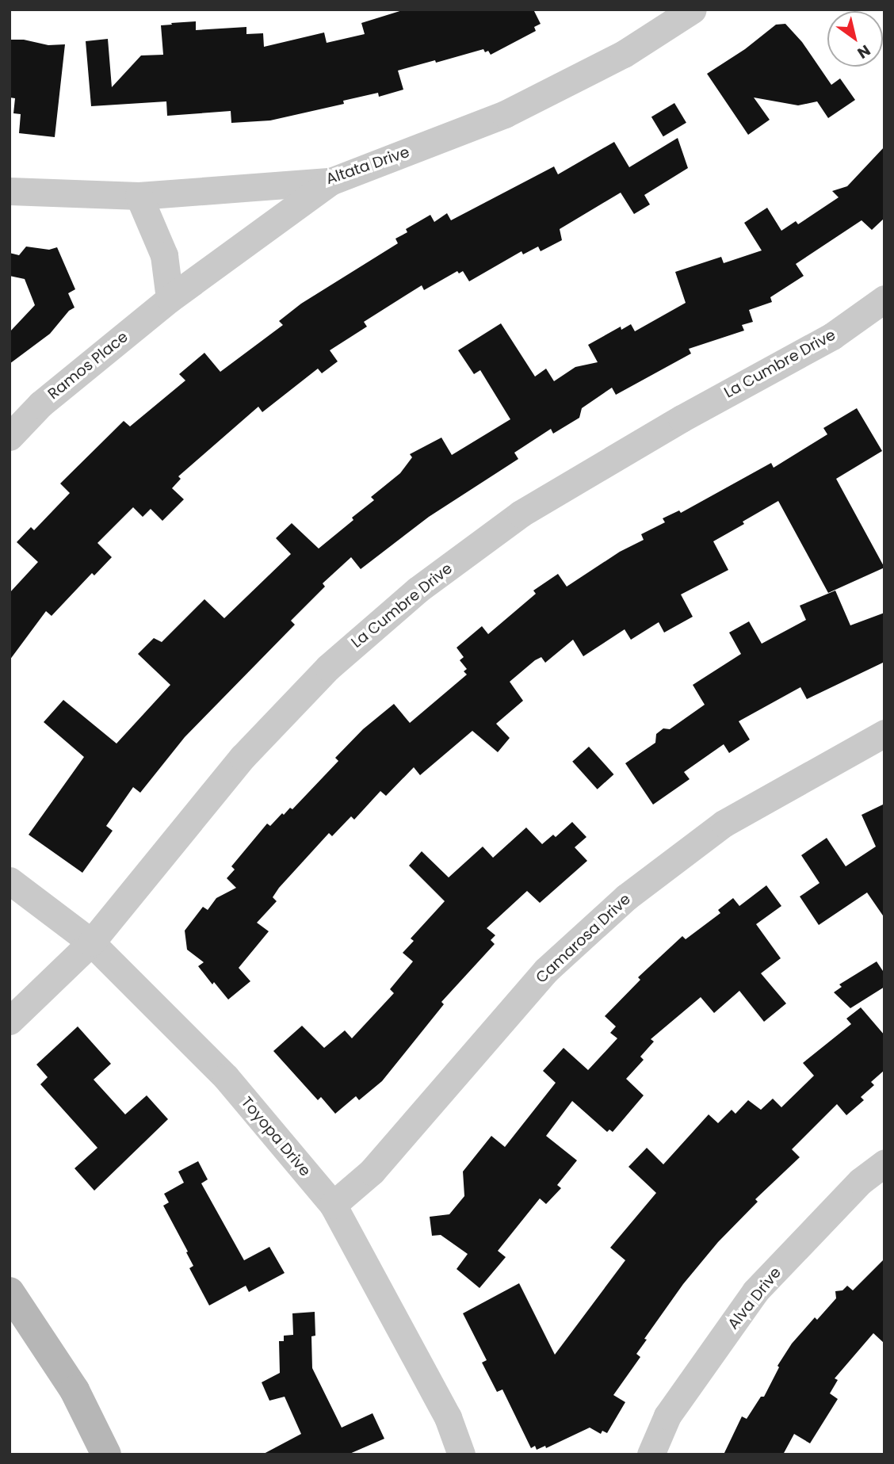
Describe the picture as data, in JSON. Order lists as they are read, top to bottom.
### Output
{
  "streets": {
    "street": [
      "Altata Drive",
      "La Cumbre Drive",
      "Ramos Place",
      "Camarosa Drive",
      "Toyopa Drive",
      "Alva Drive"
    ]
  },
  "crossings": [
    ["Altata Drive", "Ramos Place"],
    ["La Cumbre Drive", "Toyopa Drive"],
    ["Camarosa Drive", "Toyopa Drive"]
  ],
  "north": "bottom right"
}
